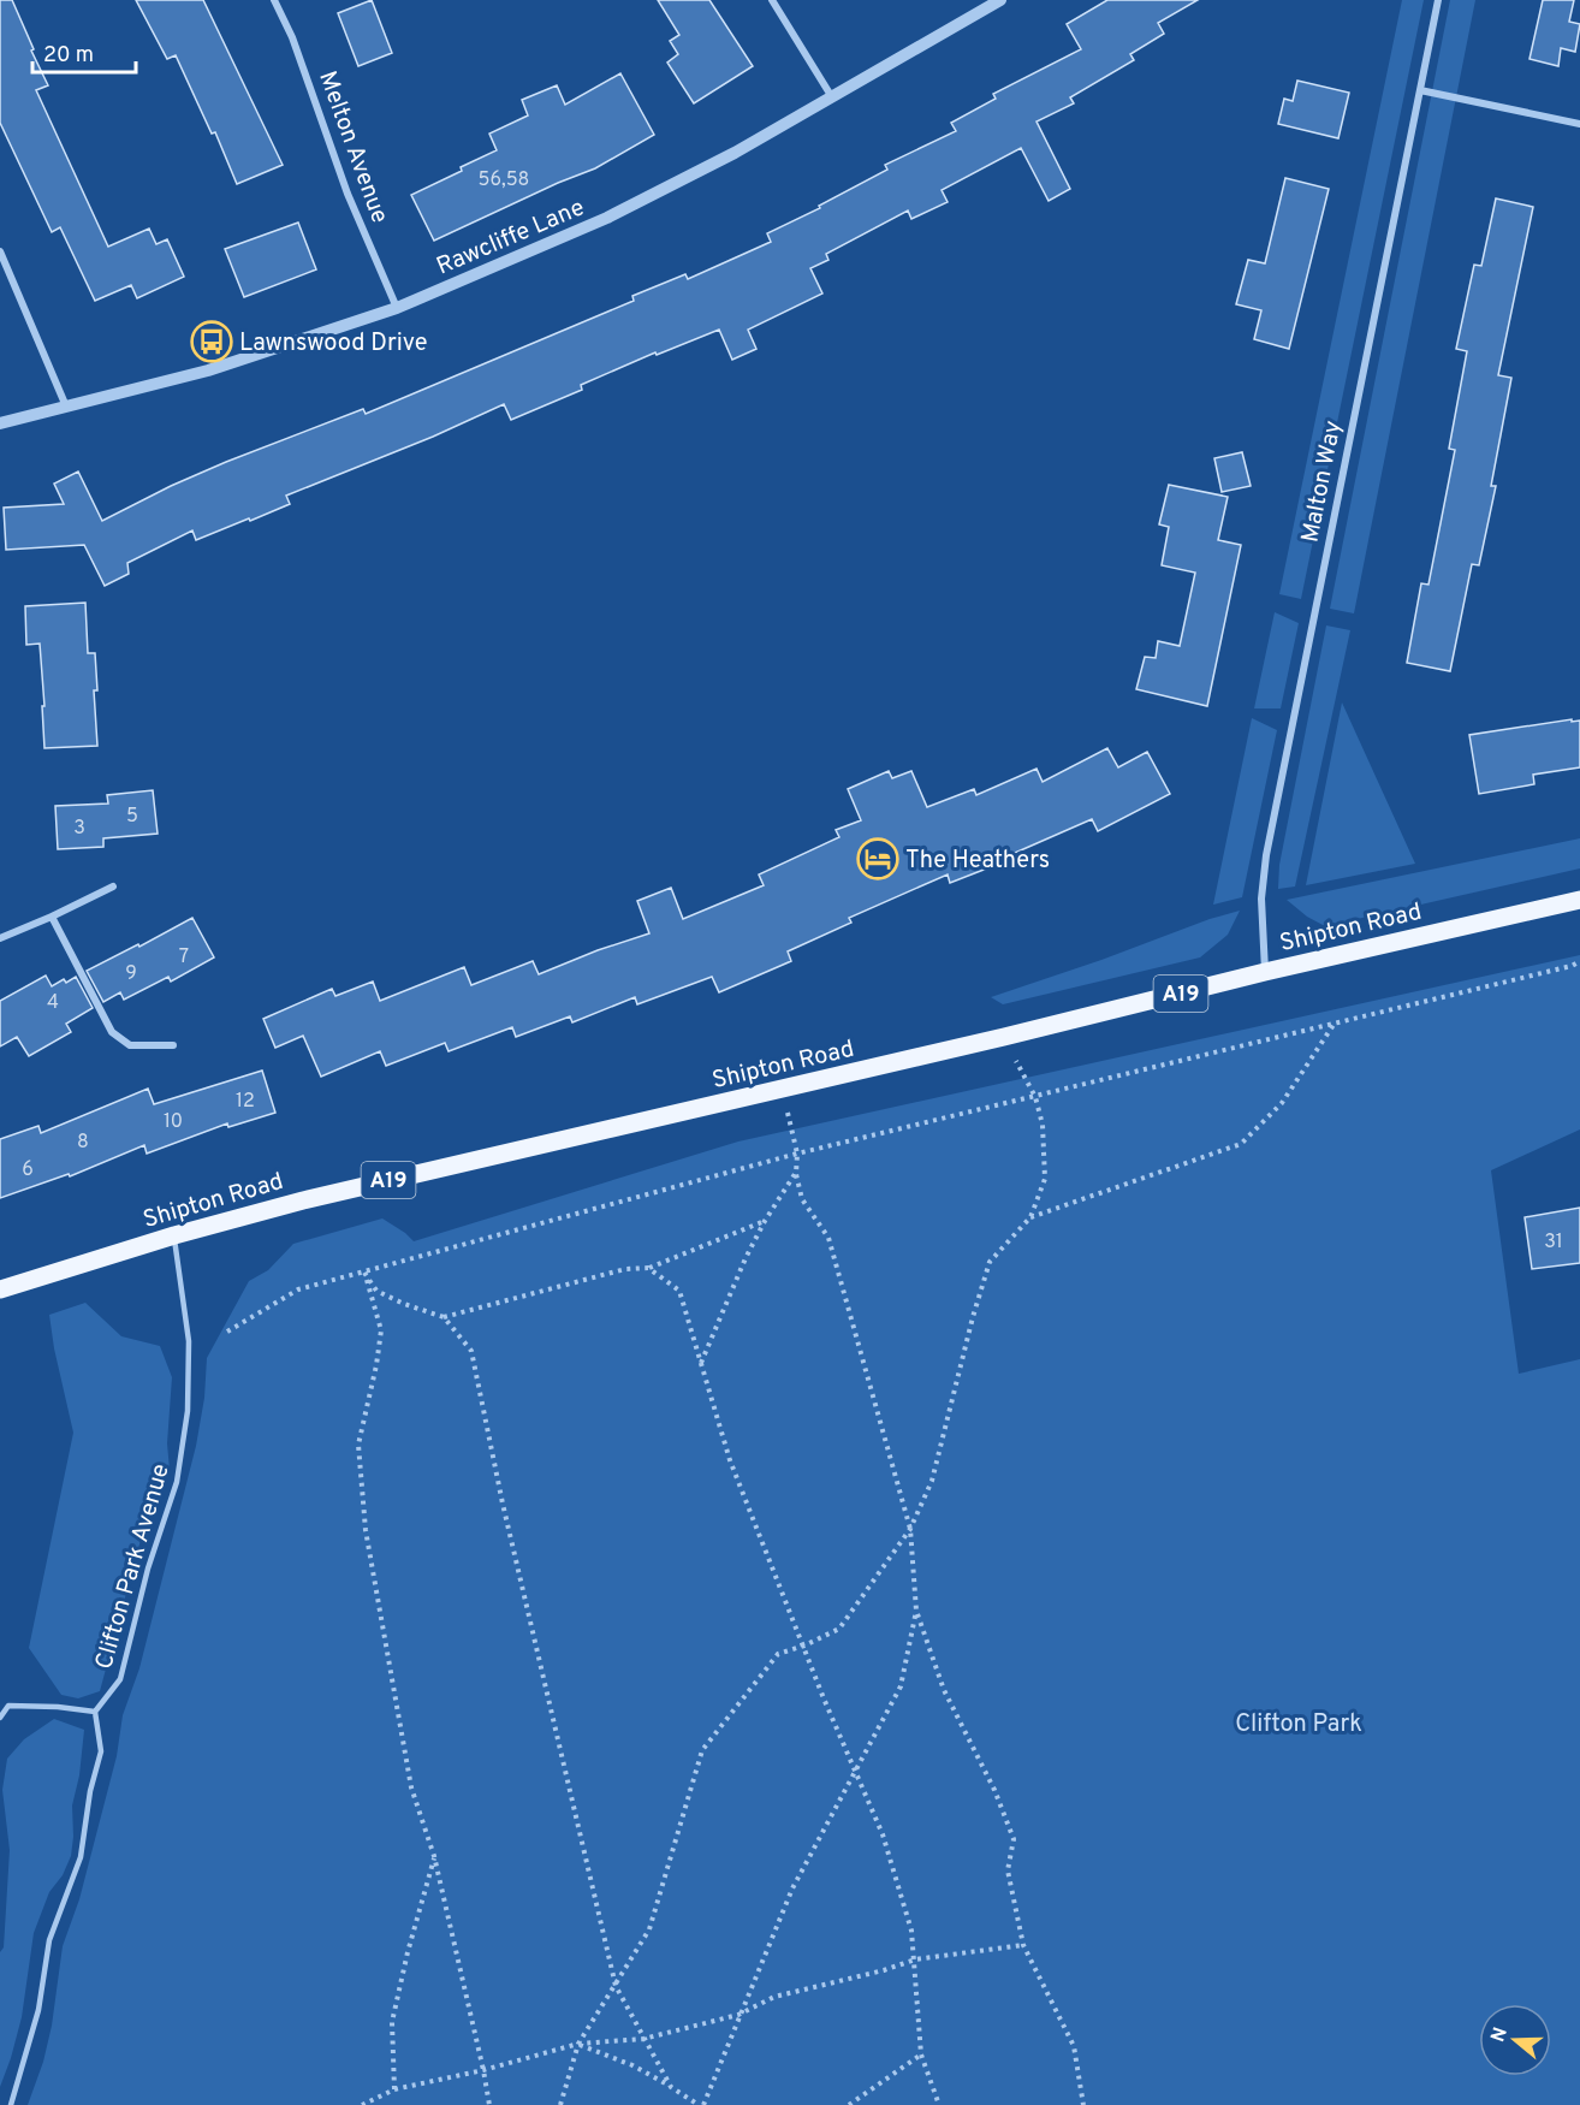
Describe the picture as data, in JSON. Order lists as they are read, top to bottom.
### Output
{
  "streets": {
    "main road": ["Shipton Road", "A19"],
    "street": ["Melton Avenue", "Rawcliffe Lane", "Malton Way"],
    "lane": ["Clifton Park Avenue"]
  },
  "crossings": [
    ["Melton Avenue", "Rawcliffe Lane"],
    ["Malton Way", "Shipton Road"],
    ["Shipton Road", "Clifton Park Avenue"]
  ],
  "parks": ["Clifton Park"],
  "places": {
    "bus stop": ["Lawnswood Drive"],
    "hotel": ["The Heathers"]
  },
  "house_numbers": [
    "56,58",
    "5",
    "3",
    "7",
    "9",
    "4",
    "12",
    "10",
    "8",
    "6",
    "31"
  ],
  "scale_bar": "20 m",
  "north": "left"
}
